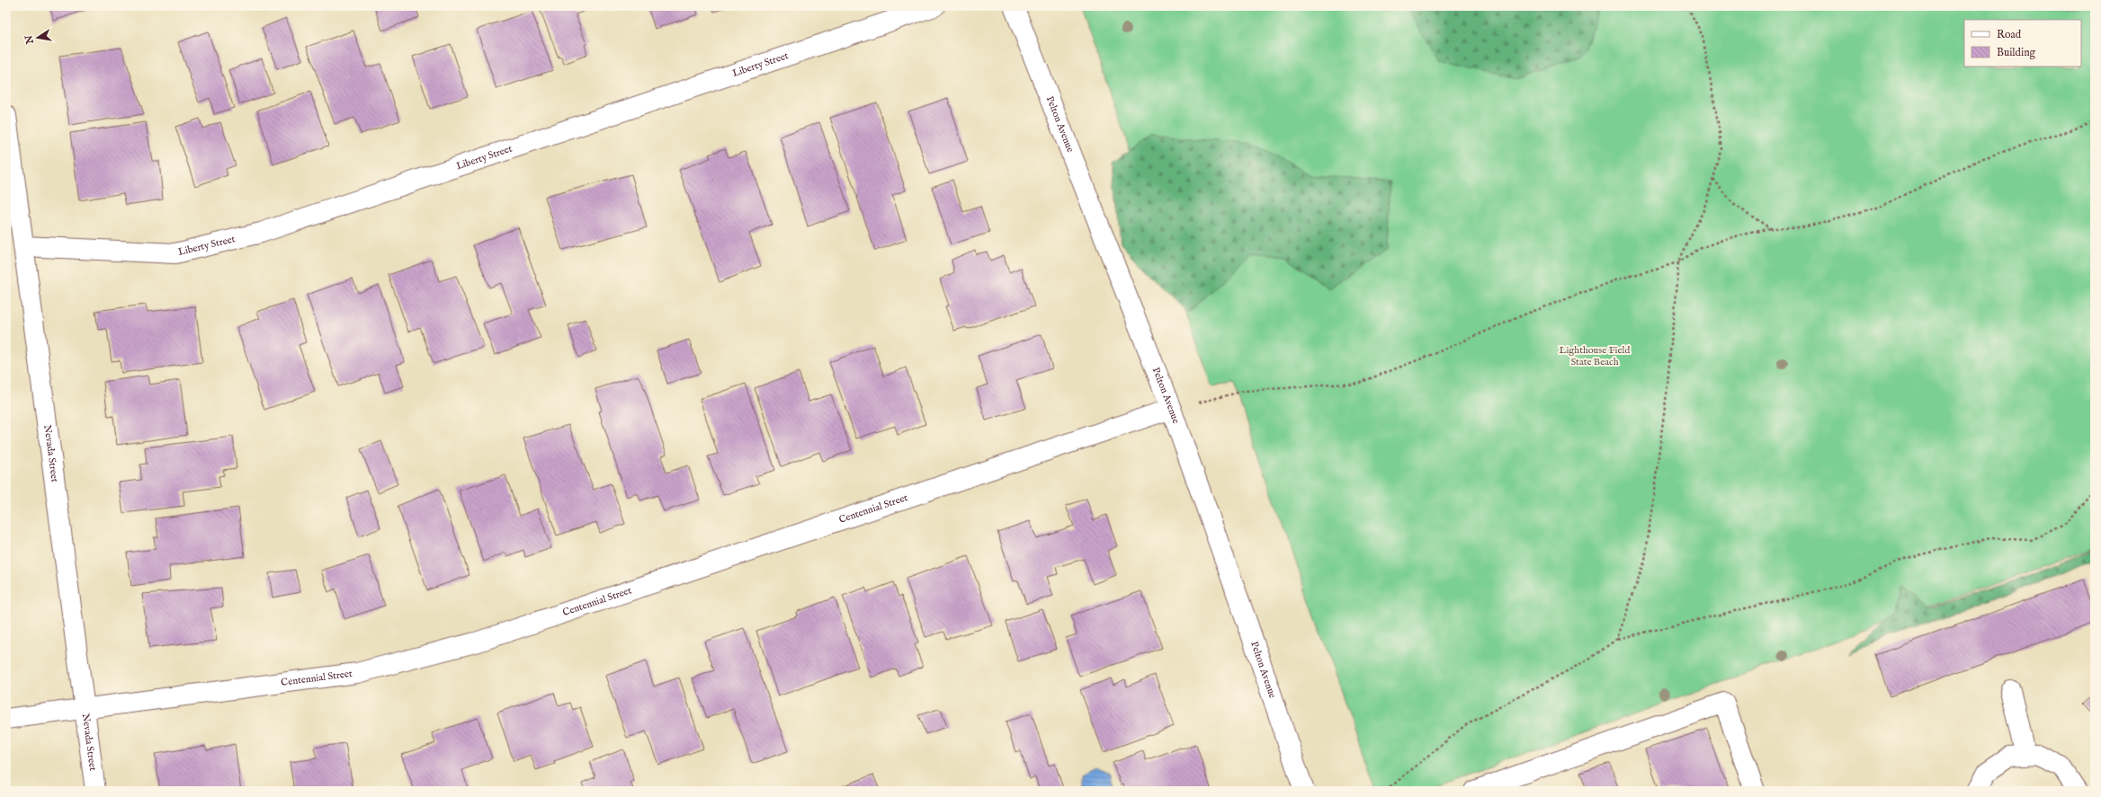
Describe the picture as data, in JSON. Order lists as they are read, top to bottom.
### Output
{
  "streets": {
    "street": [
      "Liberty Street",
      "Pelton Avenue",
      "Nevada Street",
      "Centennial Street"
    ]
  },
  "crossings": [
    ["Liberty Street", "Nevada Street"],
    ["Pelton Avenue", "Centennial Street"],
    ["Nevada Street", "Centennial Street"]
  ],
  "parks": ["Lighthouse Field State Beach"],
  "legend": ["Road", "Building"],
  "north": "left"
}
